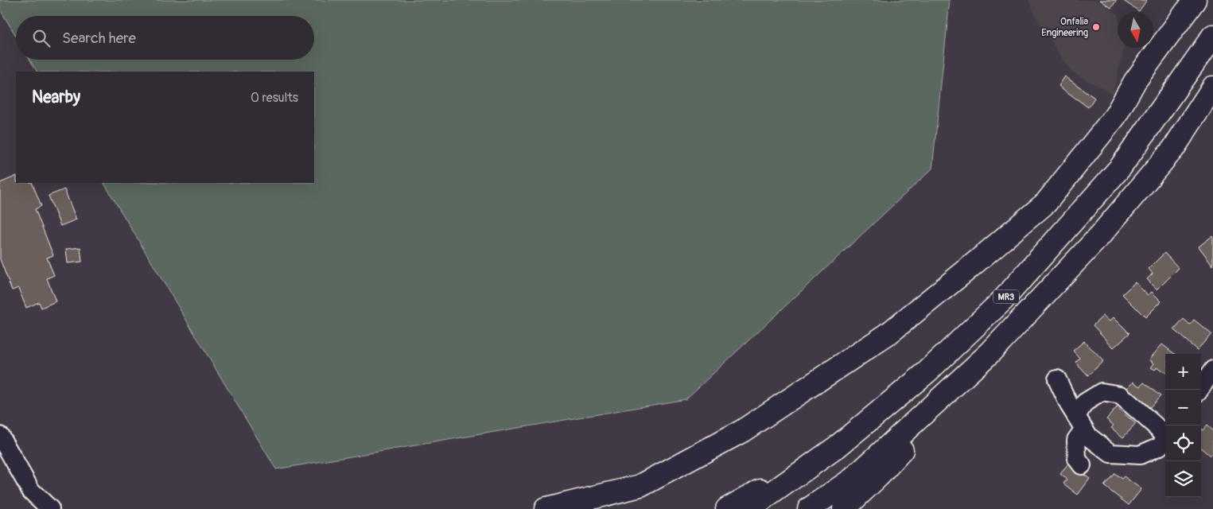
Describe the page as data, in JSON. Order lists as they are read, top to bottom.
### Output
{
  "streets": {
    "main road": ["MR3"]
  },
  "places": ["Onfalia Engineering"],
  "north": "bottom",
  "page": {
    "search": "Search here",
    "heading": ["Nearby", "0 results"],
    "map_buttons": ["+", "−"]
  }
}
